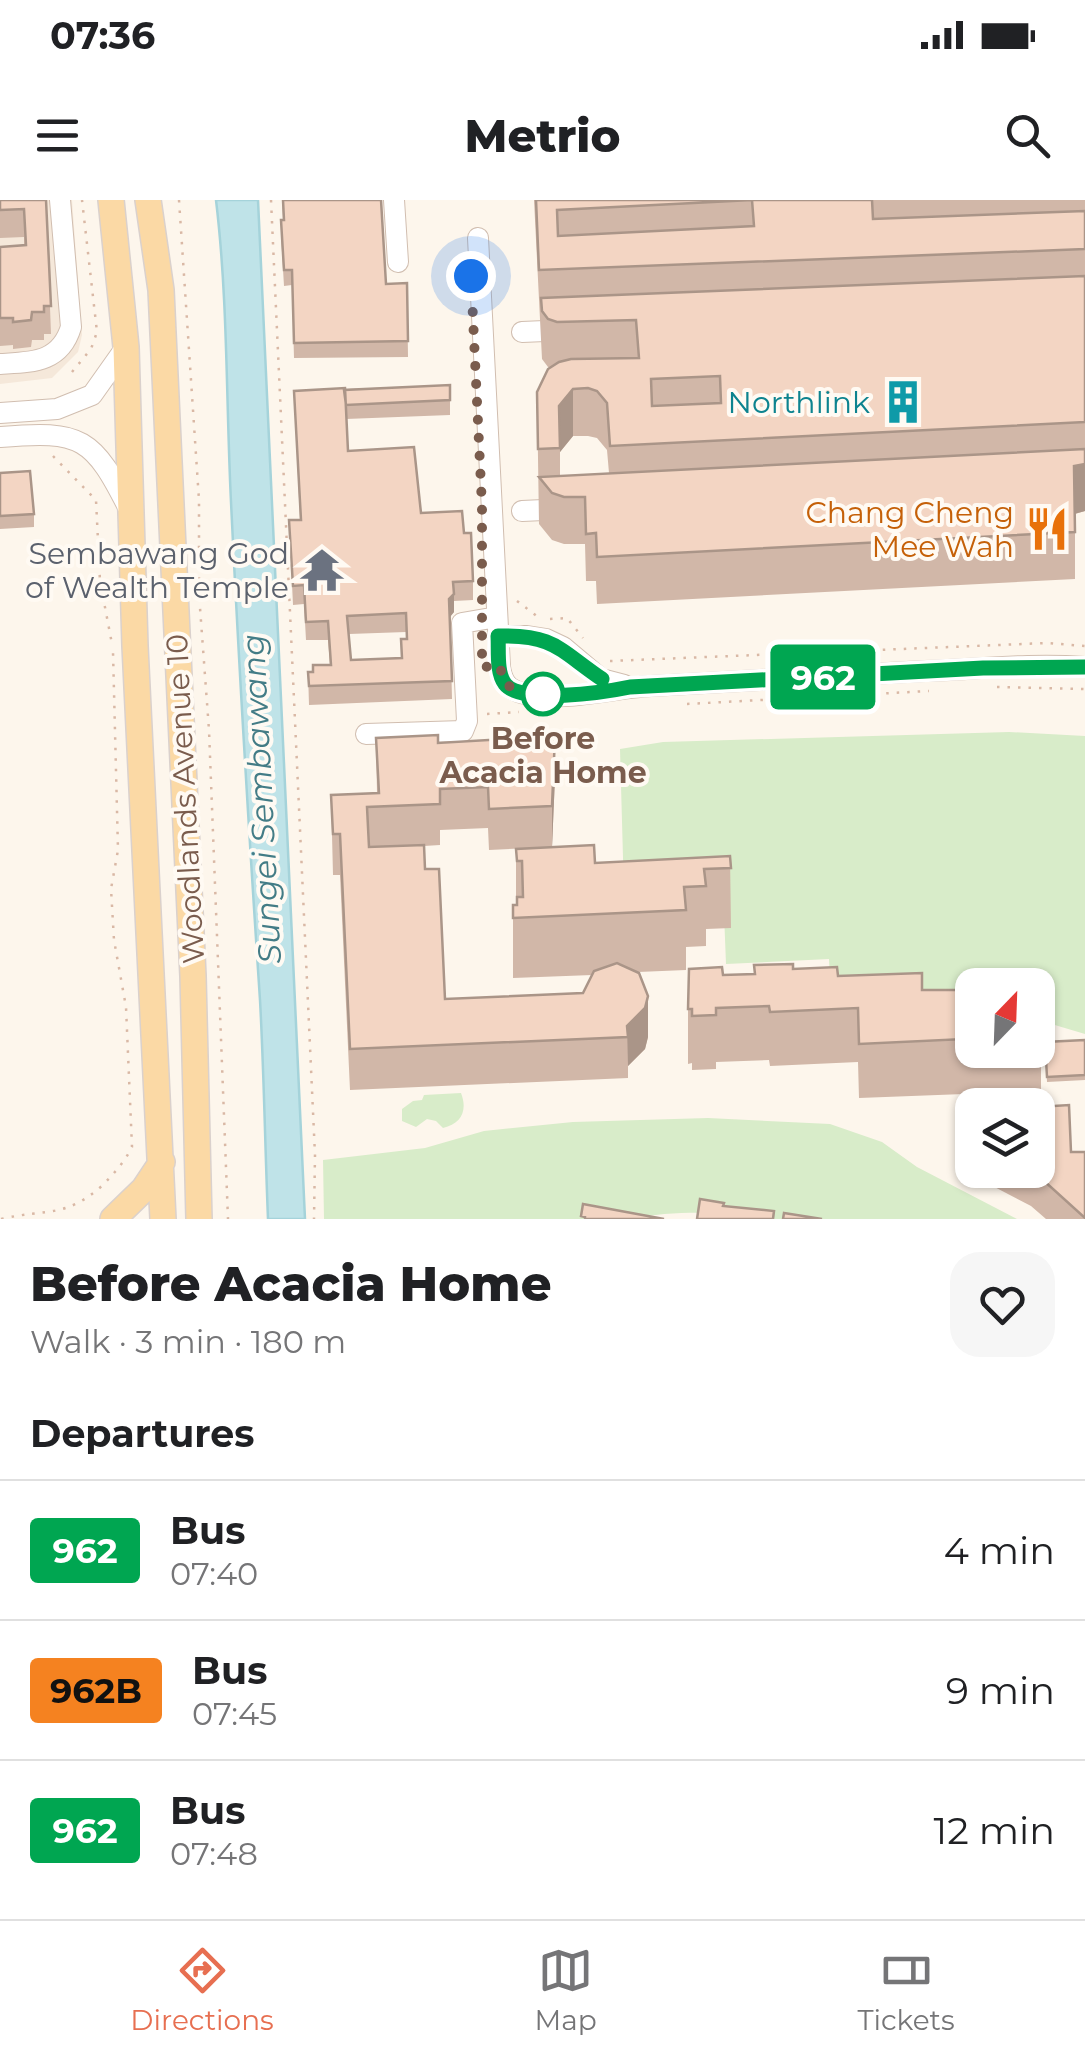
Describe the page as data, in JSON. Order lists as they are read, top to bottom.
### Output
{
  "streets": {
    "main road": ["Woodlands Avenue 10"]
  },
  "water": ["Sungei Sembawang"],
  "places": {
    "building": ["Northlink"],
    "restaurant": ["Chang Cheng Mee Wah"],
    "temple": ["Sembawang God of Wealth Temple"],
    "other": ["Before Acacia Home"]
  },
  "lines": ["bus line 962"],
  "north": "top right",
  "page": {
    "status": "07:36",
    "header": "Metrio",
    "on_map": "962",
    "heading": [
      ["Before Acacia Home", "Walk · 3 min · 180 m"],
      "Departures"
    ],
    "list": [
      {
        "mark": "962",
        "name": "Bus",
        "note": "07:40",
        "value": "4 min"
      },
      {
        "mark": "962B",
        "name": "Bus",
        "note": "07:45",
        "value": "9 min"
      },
      {
        "mark": "962",
        "name": "Bus",
        "note": "07:48",
        "value": "12 min"
      }
    ],
    "tabs": ["Directions", "Map", "Tickets"]
  }
}
